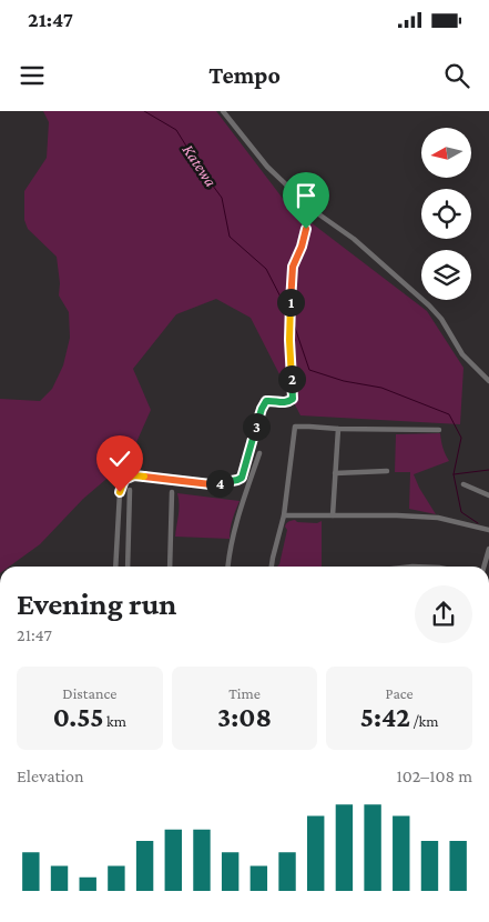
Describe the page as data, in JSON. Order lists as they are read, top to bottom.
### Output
{
  "water": ["Katewa"],
  "north": "left",
  "page": {
    "status": "21:47",
    "header": "Tempo",
    "pins": [
      "1",
      "2",
      "3",
      "4"
    ],
    "heading": ["Evening run", "21:47"],
    "stats": [
      ["Distance", "0.55 km"],
      ["Time", "3:08"],
      ["Pace", "5:42 /km"]
    ],
    "chart": ["Elevation", "102–108 m"]
  }
}
